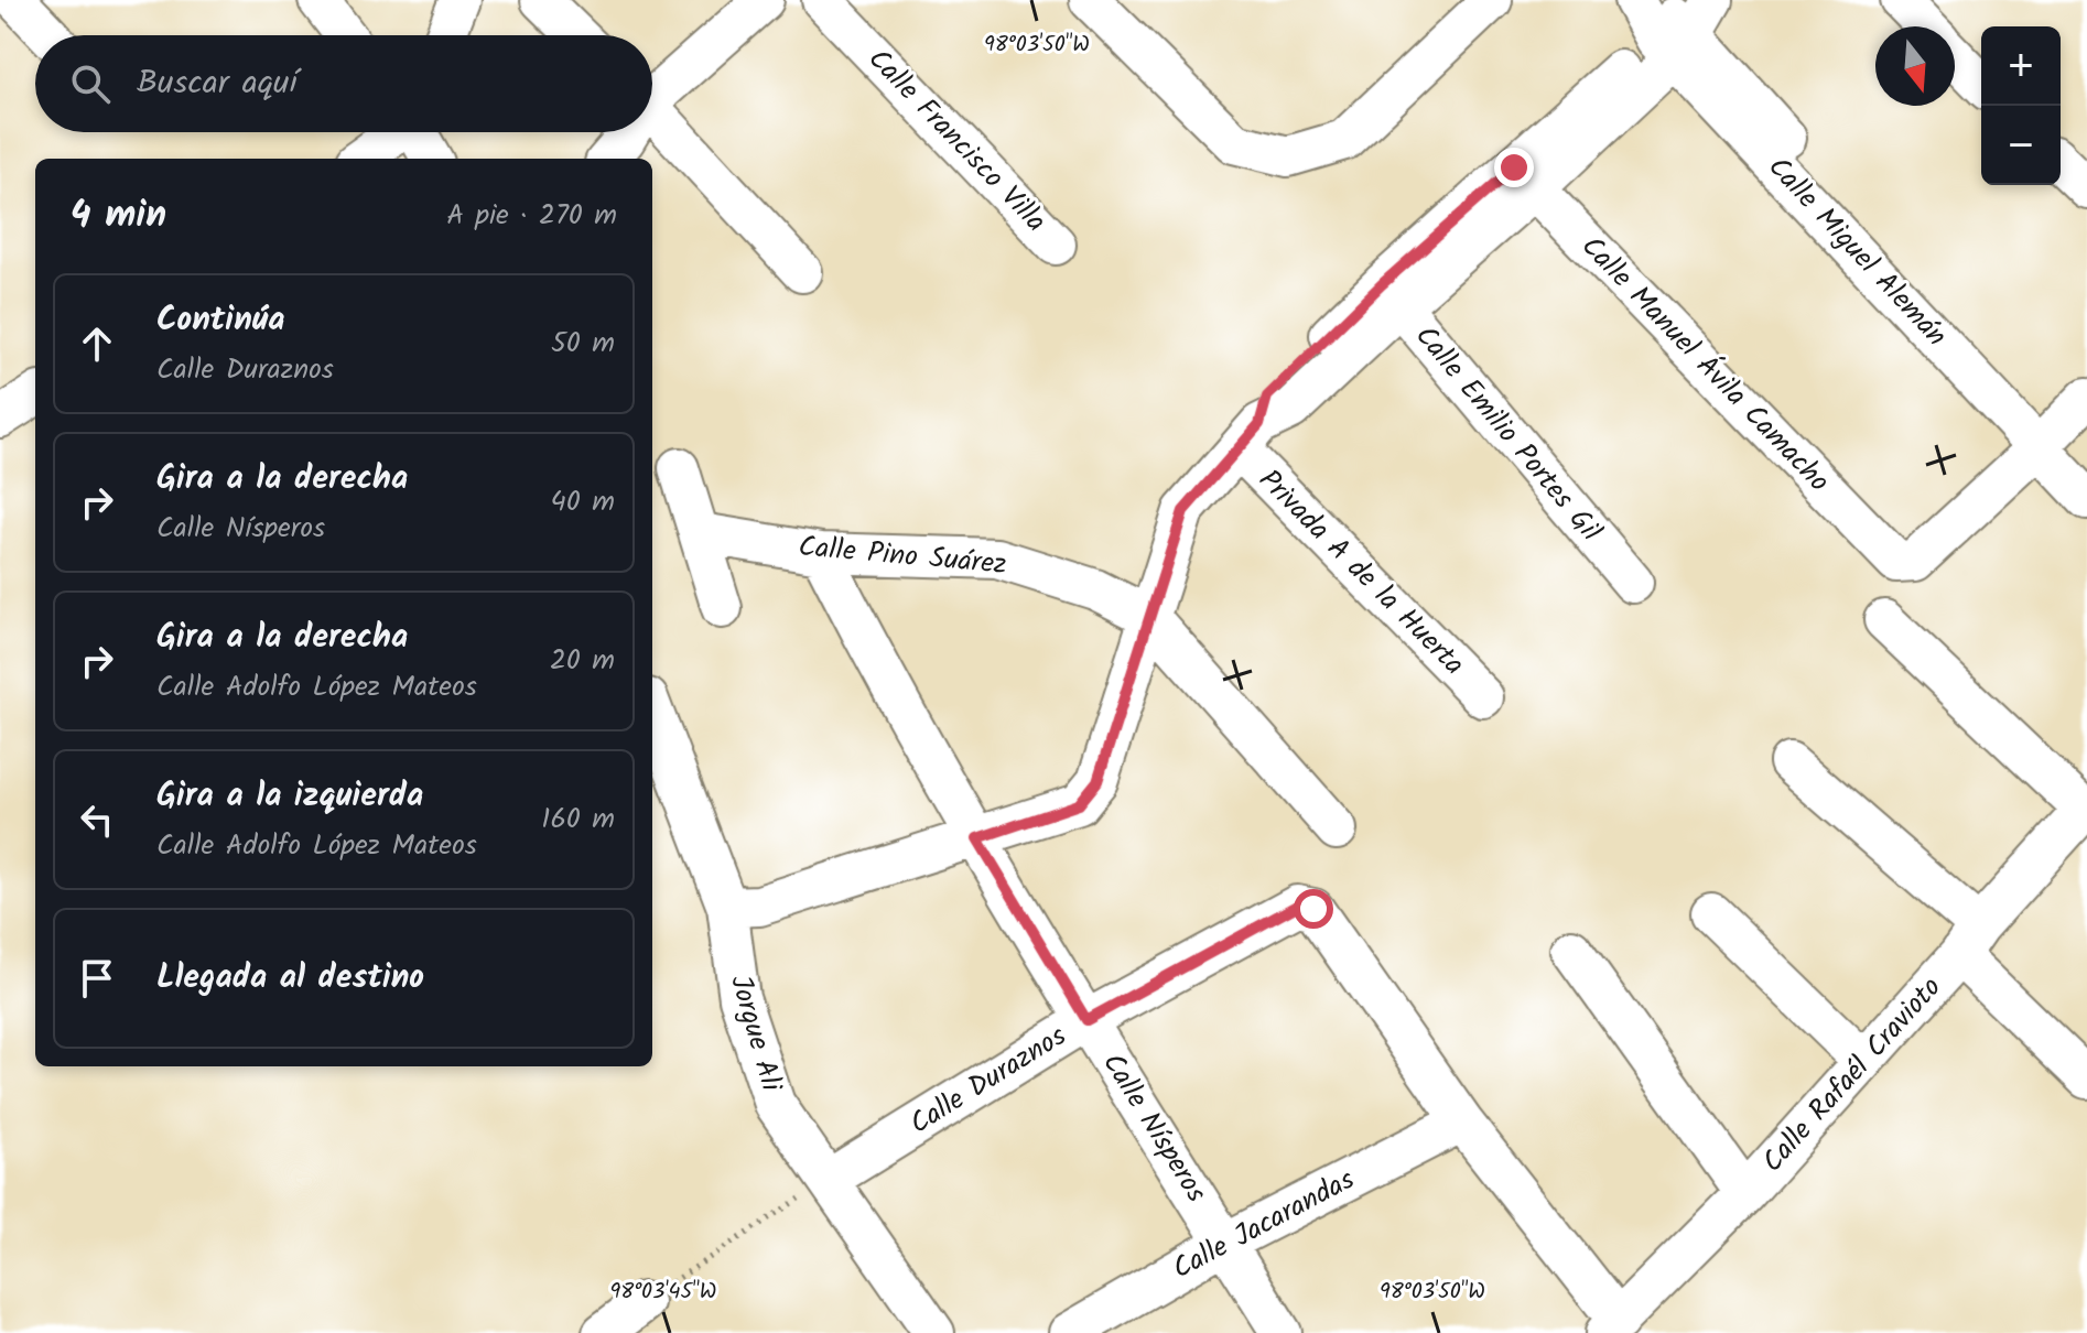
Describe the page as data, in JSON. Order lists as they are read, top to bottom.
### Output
{
  "streets": {
    "street": [
      "Calle Francisco Villa",
      "Calle Miguel Alemán",
      "Calle Manuel Ávila Camacho",
      "Calle Emilio Portes Gil",
      "Calle Pino Suárez",
      "Privada A de la Huerta",
      "Jorgue Ali",
      "Calle Rafaél Cravioto",
      "Calle Duraznos",
      "Calle Nísperos",
      "Calle Jacarandas"
    ]
  },
  "crossings": [
    ["Calle Miguel Alemán", "Calle Manuel Ávila Camacho"],
    ["Calle Pino Suárez", "Calle Nísperos"],
    ["Jorgue Ali", "Calle Duraznos"],
    ["Calle Rafaél Cravioto", "Calle Duraznos"],
    ["Calle Duraznos", "Calle Nísperos"],
    ["Calle Duraznos", "Calle Jacarandas"],
    ["Calle Nísperos", "Calle Jacarandas"]
  ],
  "north": "bottom",
  "page": {
    "map_buttons": ["+", "−"],
    "search": "Buscar aquí",
    "heading": ["4 min", "A pie · 270 m"],
    "list": [
      ["Continúa", "Calle Duraznos", "50 m"],
      ["Gira a la derecha", "Calle Nísperos", "40 m"],
      ["Gira a la derecha", "Calle Adolfo López Mateos", "20 m"],
      ["Gira a la izquierda", "Calle Adolfo López Mateos", "160 m"],
      "Llegada al destino"
    ]
  },
  "coordinates": ["98°03'50\"W", "98°03'45\"W"]
}
